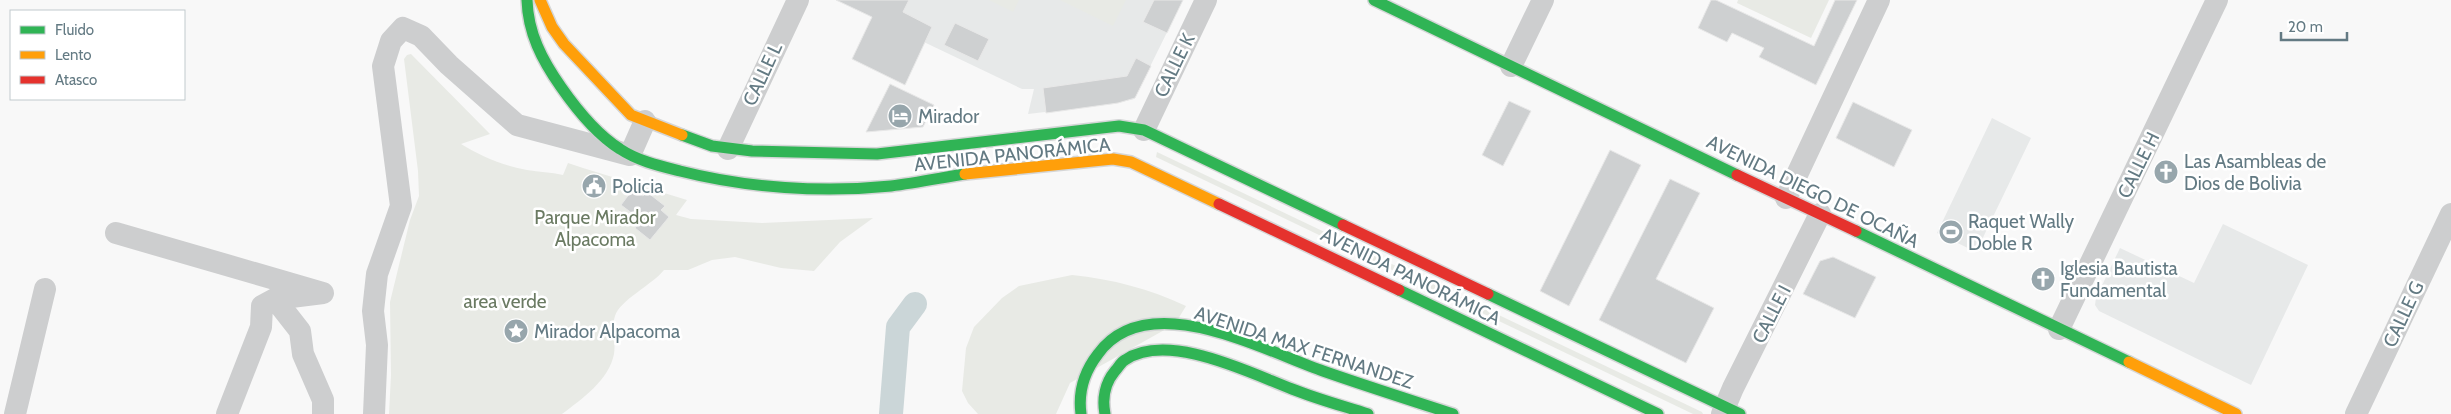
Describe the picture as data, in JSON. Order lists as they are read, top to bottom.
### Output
{
  "streets": {
    "main road": ["AVENIDA PANORÁMICA", "AVENIDA DIEGO DE OCAÑA", "AVENIDA MAX FERNANDEZ"],
    "street": [
      "CALLE K",
      "CALLE L",
      "CALLE H",
      "CALLE I",
      "CALLE G"
    ]
  },
  "crossings": [
    ["CALLE K", "AVENIDA PANORÁMICA"],
    ["CALLE L", "AVENIDA PANORÁMICA"],
    ["AVENIDA PANORÁMICA", "CALLE I"],
    ["CALLE H", "AVENIDA DIEGO DE OCAÑA"],
    ["AVENIDA DIEGO DE OCAÑA", "CALLE I"]
  ],
  "parks": ["Parque Mirador Alpacoma", "area verde"],
  "places": {
    "hotel": ["Mirador"],
    "church": ["Las Asambleas de Dios de Bolivia", "Iglesia Bautista Fundamental"],
    "public building": ["Policia"],
    "sports": ["Raquet Wally Doble R"],
    "place": ["Mirador Alpacoma"]
  },
  "legend": ["Fluido", "Lento", "Atasco"],
  "scale_bar": "20 m"
}
